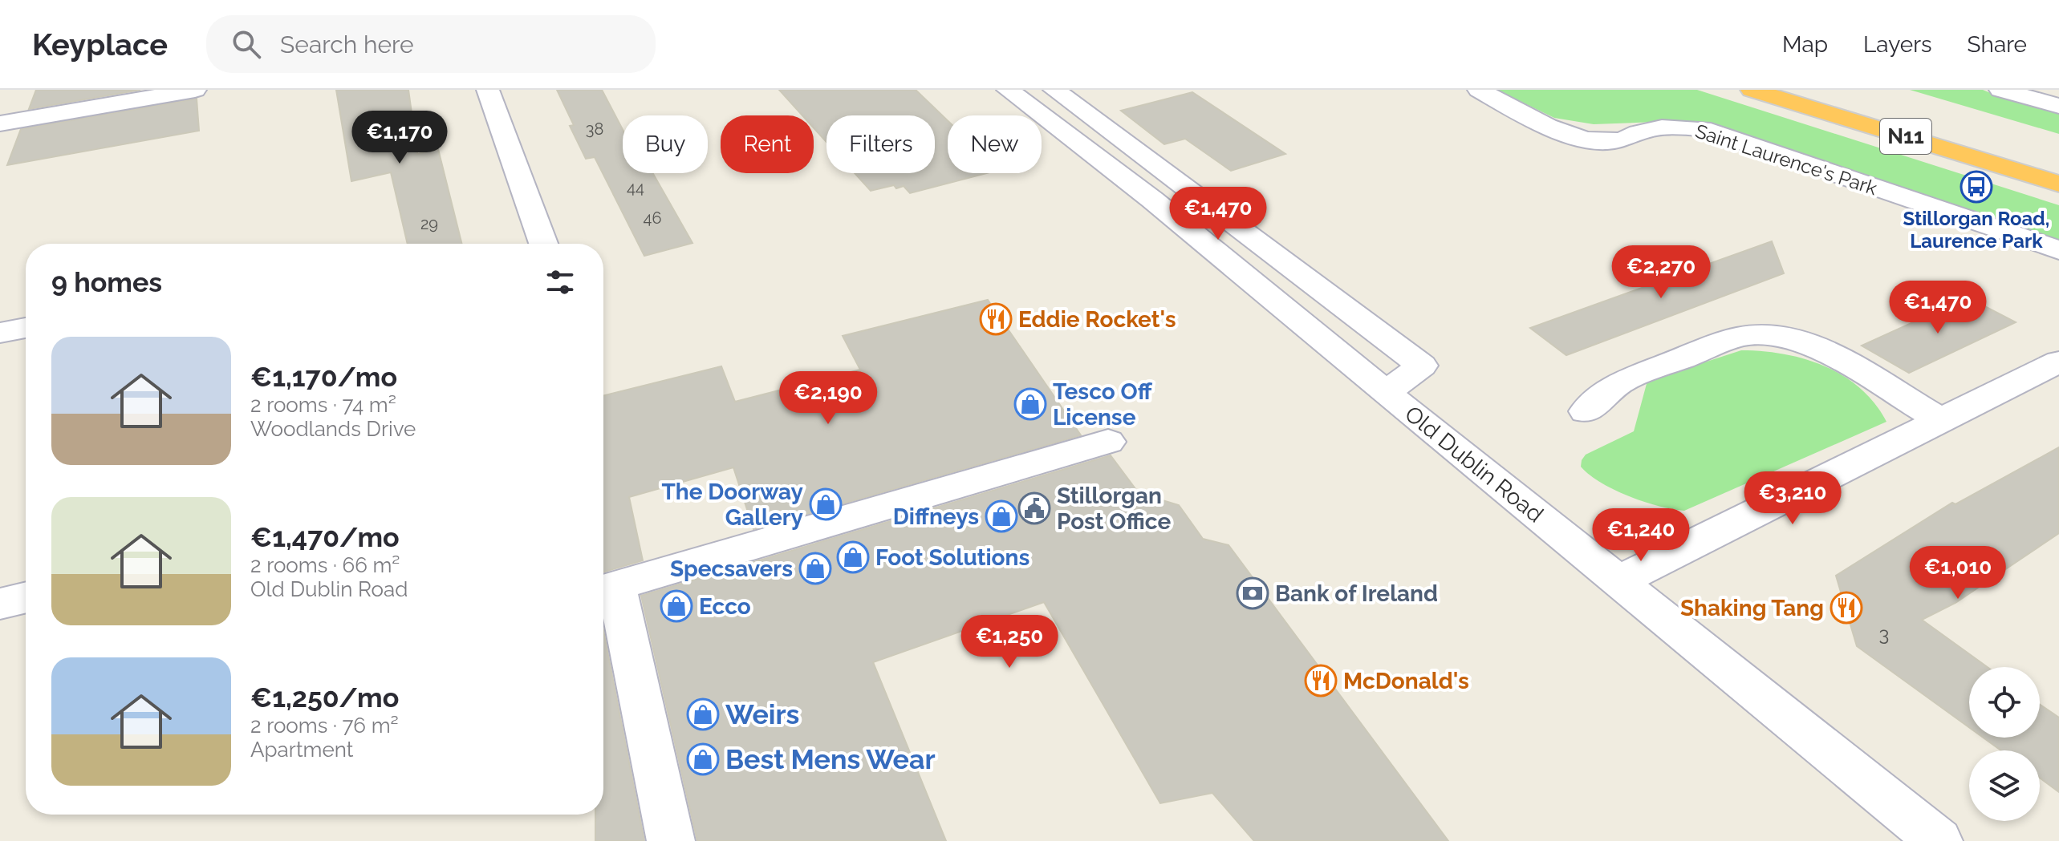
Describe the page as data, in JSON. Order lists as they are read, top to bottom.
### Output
{
  "streets": {
    "highway": ["N11"],
    "street": ["Saint Laurence's Park", "Old Dublin Road"]
  },
  "places": {
    "bus stop": ["Stillorgan Road, Laurence Park"],
    "restaurant": ["Eddie Rocket's", "Shaking Tang", "McDonald's"],
    "shop": [
      "Tesco Off License",
      "The Doorway Gallery",
      "Diffneys",
      "Foot Solutions",
      "Specsavers",
      "Ecco",
      "Weirs",
      "Best Mens Wear"
    ],
    "public building": ["Stillorgan Post Office"],
    "bank": ["Bank of Ireland"]
  },
  "house_numbers": [
    "38",
    "44",
    "46",
    "29",
    "3"
  ],
  "page": {
    "header": "Keyplace",
    "search": "Search here",
    "nav": ["Map", "Layers", "Share"],
    "price": [
      "€1,170",
      "€1,470",
      "€2,270",
      "€1,470",
      "€2,190",
      "€3,210",
      "€1,240",
      "€1,010",
      "€1,250"
    ],
    "chip": [
      "Buy",
      "Rent",
      "Filters",
      "New"
    ],
    "heading": "9 homes",
    "list": [
      {
        "name": "€1,170/mo",
        "note": "2 rooms · 74 m² · Woodlands Drive"
      },
      {
        "name": "€1,470/mo",
        "note": "2 rooms · 66 m² · Old Dublin Road"
      },
      {
        "name": "€1,250/mo",
        "note": "2 rooms · 76 m² · Apartment"
      }
    ]
  }
}
